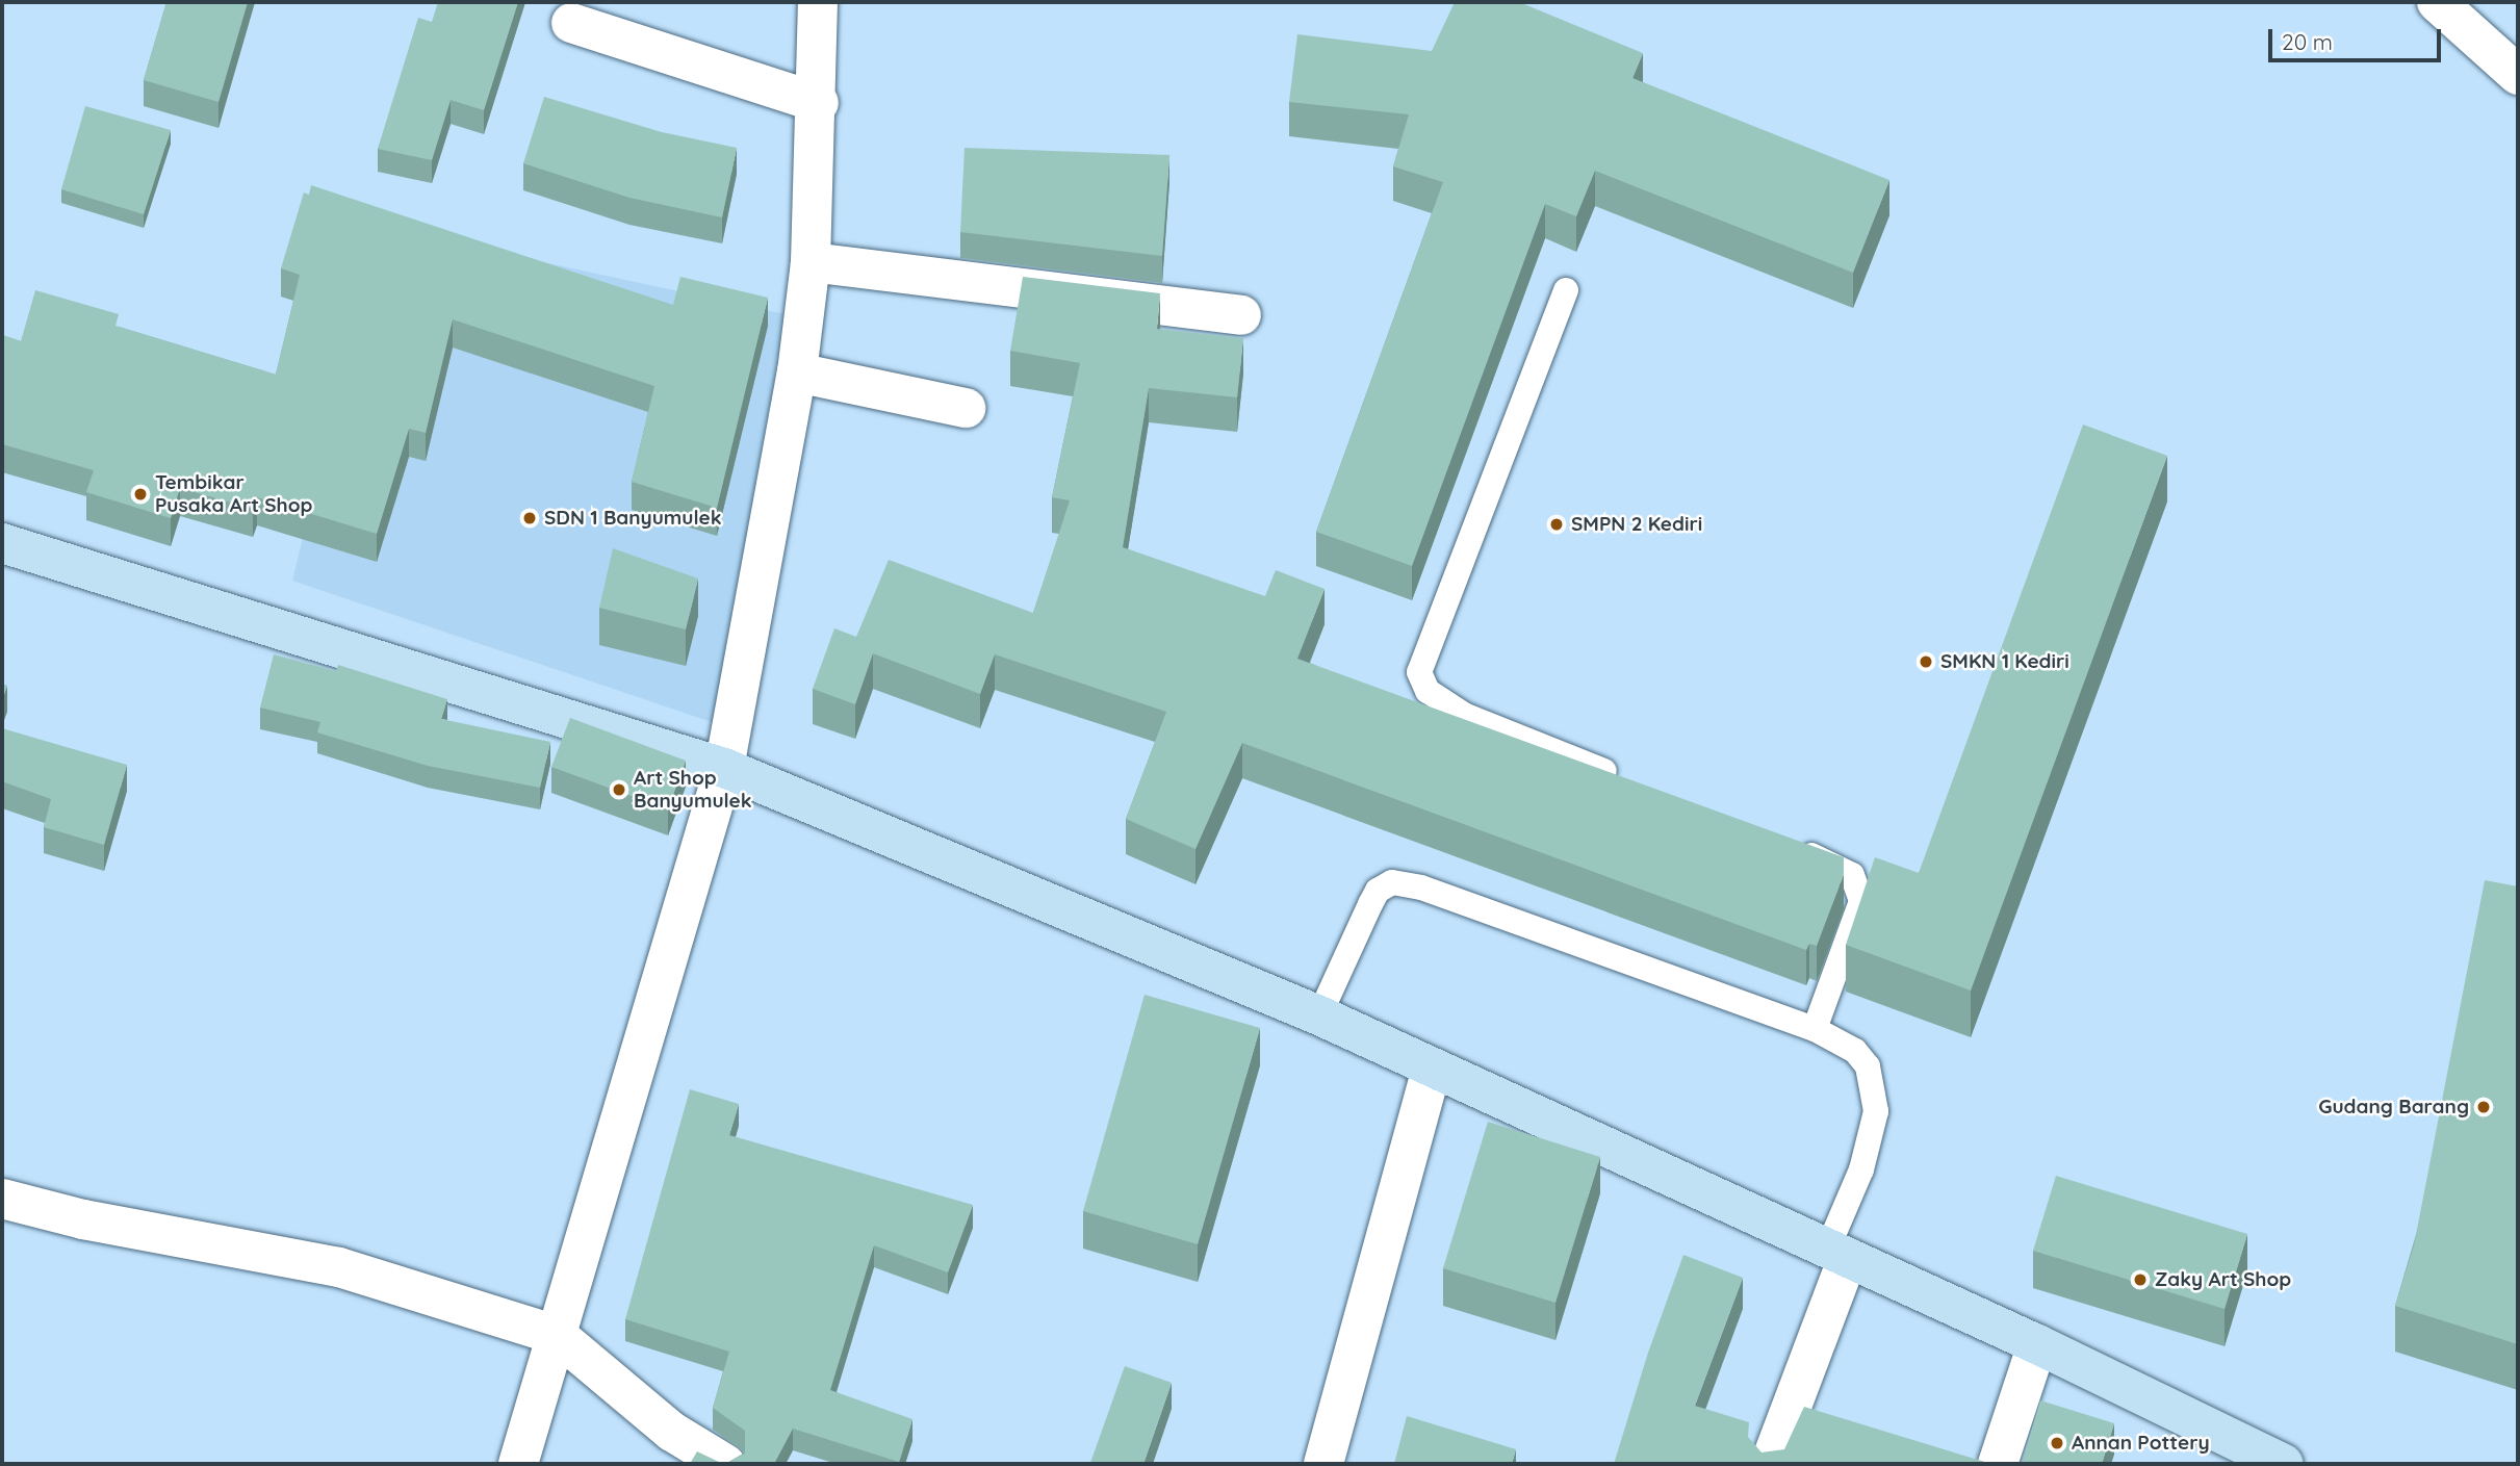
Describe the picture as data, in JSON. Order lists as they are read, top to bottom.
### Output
{
  "places": [
    "Tembikar Pusaka Art Shop",
    "SDN 1 Banyumulek",
    "SMPN 2 Kediri",
    "SMKN 1 Kediri",
    "Art Shop Banyumulek",
    "Gudang Barang",
    "Zaky Art Shop",
    "Annan Pottery"
  ],
  "scale_bar": "20 m"
}
